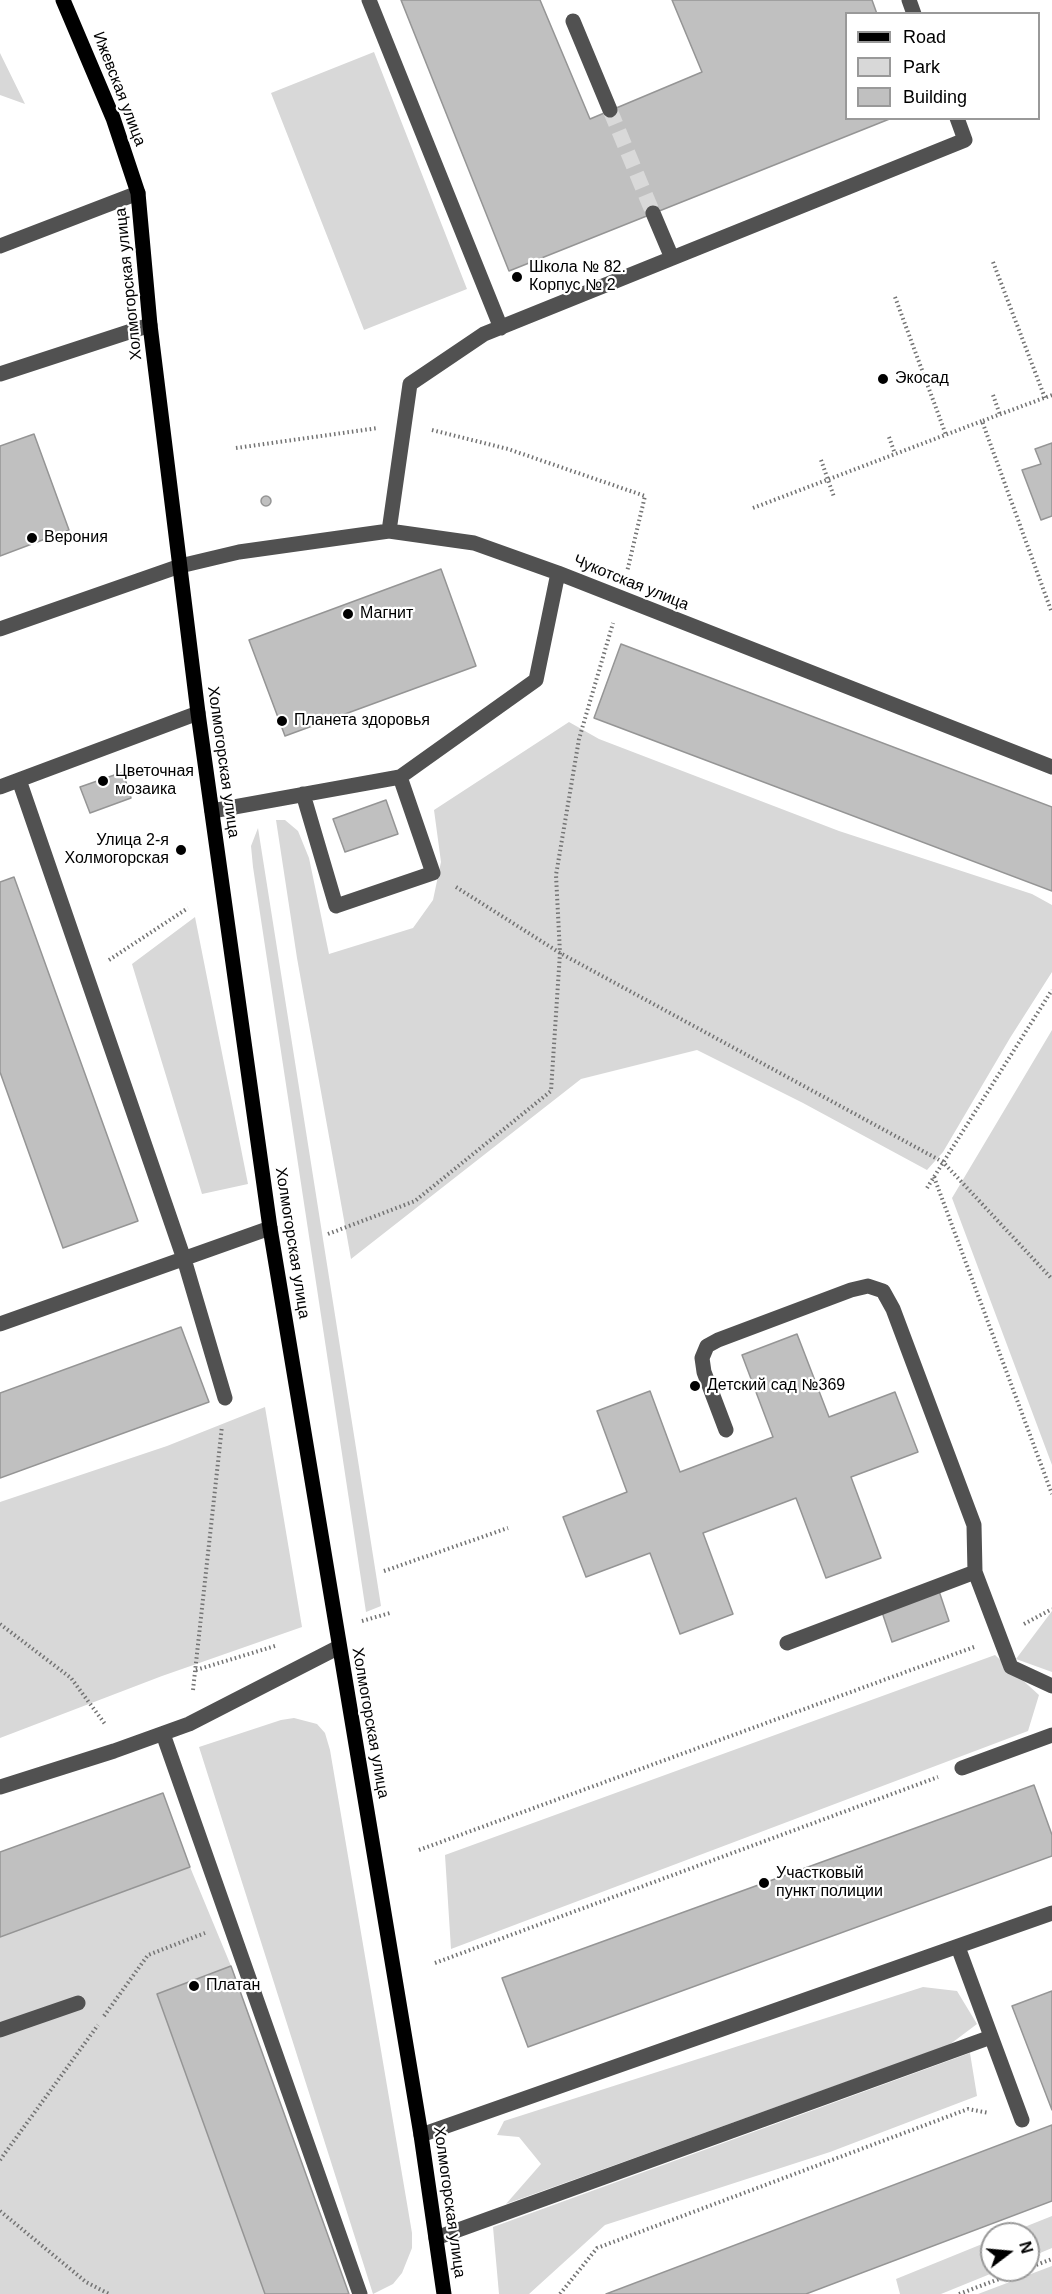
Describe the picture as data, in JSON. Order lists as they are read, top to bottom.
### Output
{
  "streets": {
    "main road": ["Ижевская улица", "Холмогорская улица"],
    "street": ["Чукотская улица"]
  },
  "crossings": [
    ["Ижевская улица", "Холмогорская улица"],
    ["Холмогорская улица", "Чукотская улица"]
  ],
  "places": [
    "Школа № 82. Корпус № 2",
    "Экосад",
    "Верония",
    "Магнит",
    "Планета здоровья",
    "Цветочная мозаика",
    "Улица 2-я Холмогорская",
    "Детский сад №369",
    "Участковый пункт полиции",
    "Платан"
  ],
  "legend": ["Road", "Park", "Building"],
  "north": "right"
}
